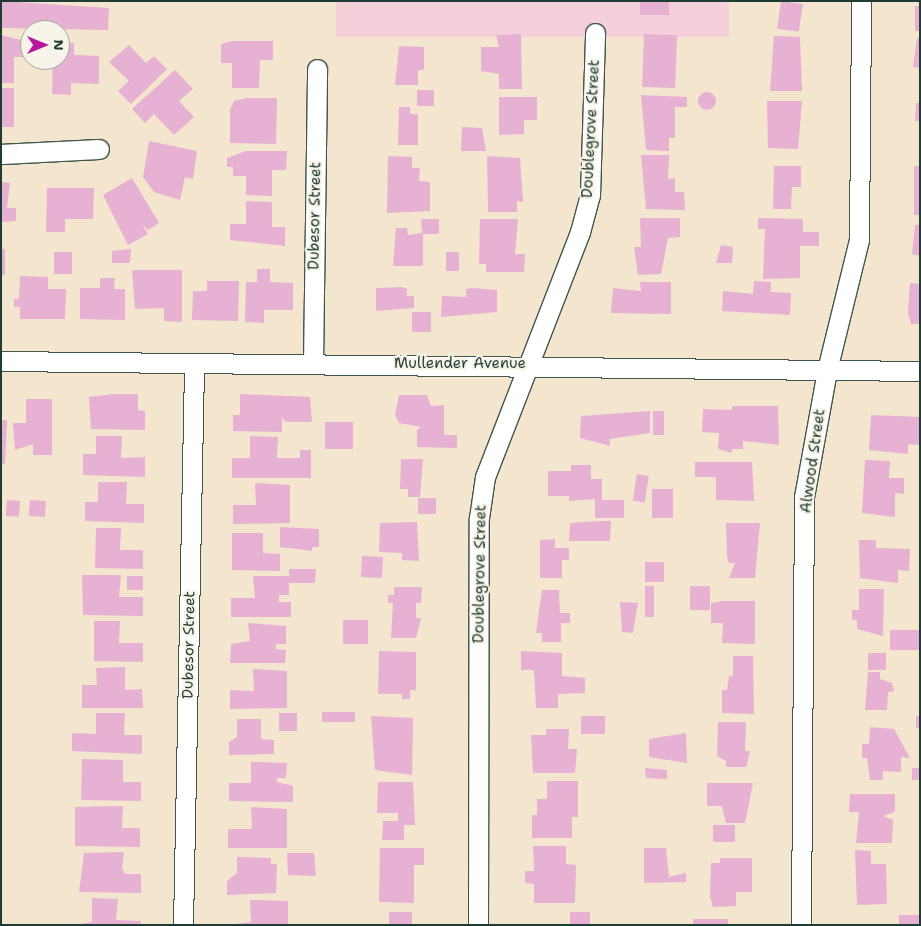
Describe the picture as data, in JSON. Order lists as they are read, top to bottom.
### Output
{
  "streets": {
    "street": [
      "Doublegrove Street",
      "Dubesor Street",
      "Mullender Avenue",
      "Alwood Street"
    ]
  },
  "crossings": [
    ["Doublegrove Street", "Mullender Avenue"],
    ["Dubesor Street", "Mullender Avenue"],
    ["Mullender Avenue", "Alwood Street"]
  ],
  "north": "right"
}
